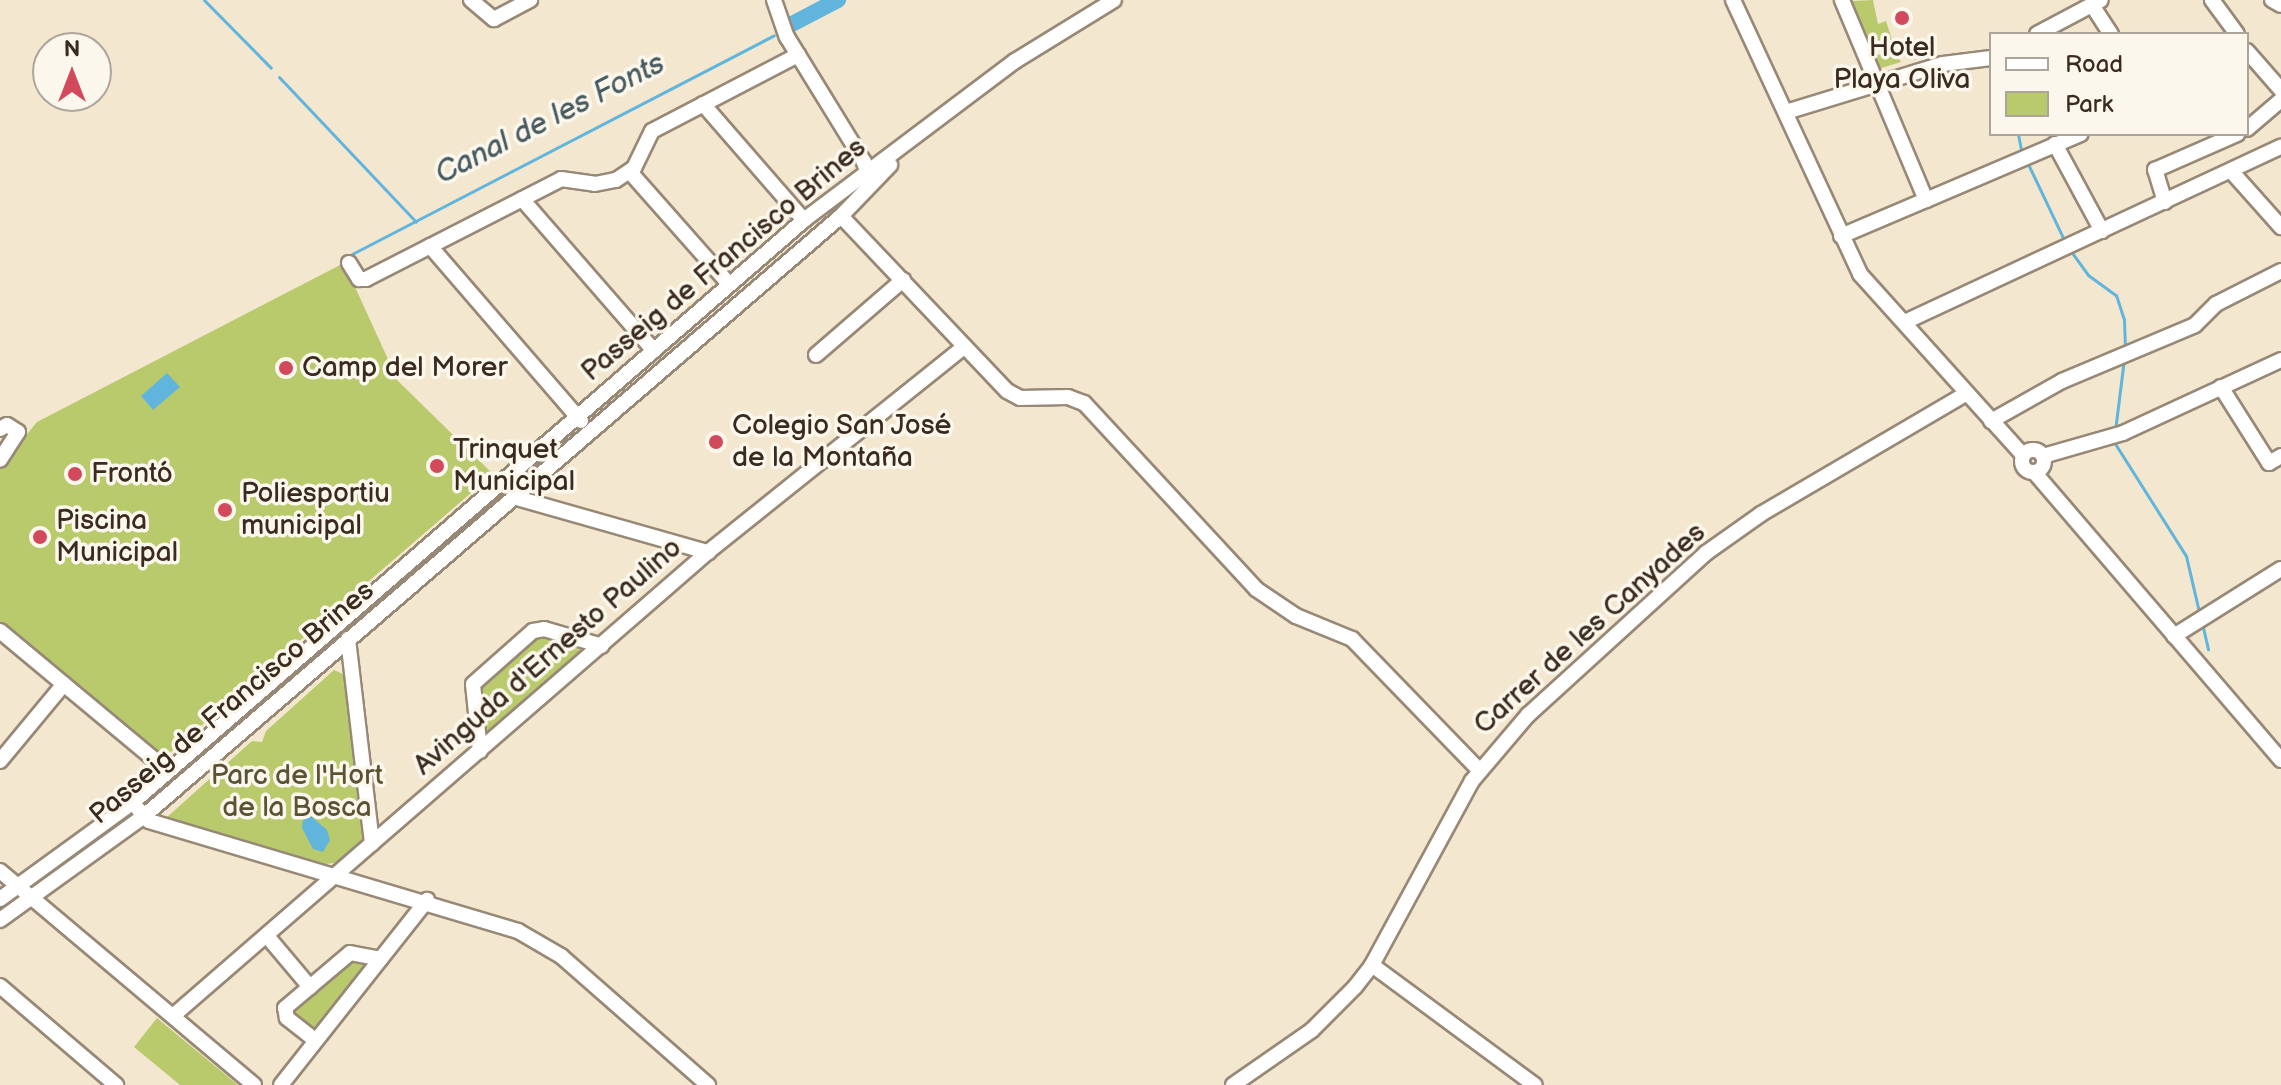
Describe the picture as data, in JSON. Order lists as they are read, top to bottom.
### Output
{
  "streets": {
    "street": ["Passeig de Francisco Brines", "Carrer de les Canyades", "Avinguda d'Ernesto Paulino"]
  },
  "water": ["Canal de les Fonts"],
  "parks": ["Parc de l'Hort de la Bosca"],
  "places": [
    "Hotel Playa Oliva",
    "Camp del Morer",
    "Colegio San José de la Montaña",
    "Trinquet Municipal",
    "Frontó",
    "Poliesportiu municipal",
    "Piscina Municipal"
  ],
  "legend": ["Road", "Park"],
  "north": "top"
}
